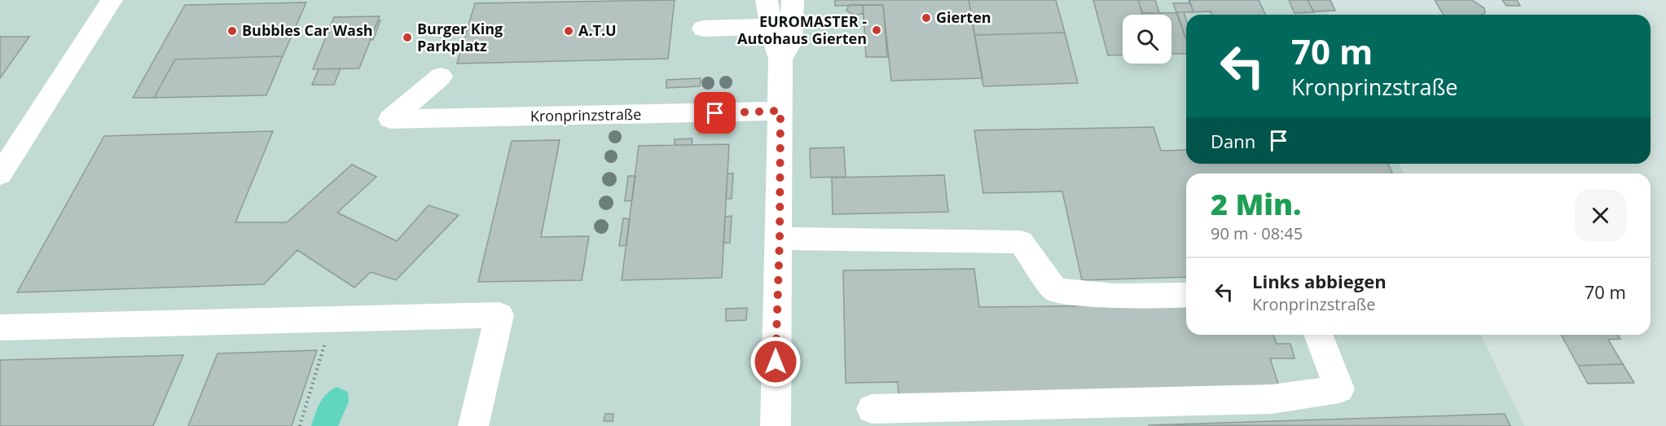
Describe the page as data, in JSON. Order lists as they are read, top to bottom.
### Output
{
  "streets": {
    "street": ["Kronprinzstraße"]
  },
  "places": [
    "Gierten",
    "EUROMASTER - Autohaus Gierten",
    "Bubbles Car Wash",
    "A.T.U",
    "Burger King Parkplatz"
  ],
  "page": {
    "turn": ["70 m", "Kronprinzstraße"],
    "then": "Dann",
    "heading": ["2 Min.", "90 m · 08:45"],
    "list": [
      {
        "name": "Links abbiegen",
        "note": "Kronprinzstraße",
        "value": "70 m"
      }
    ]
  }
}
